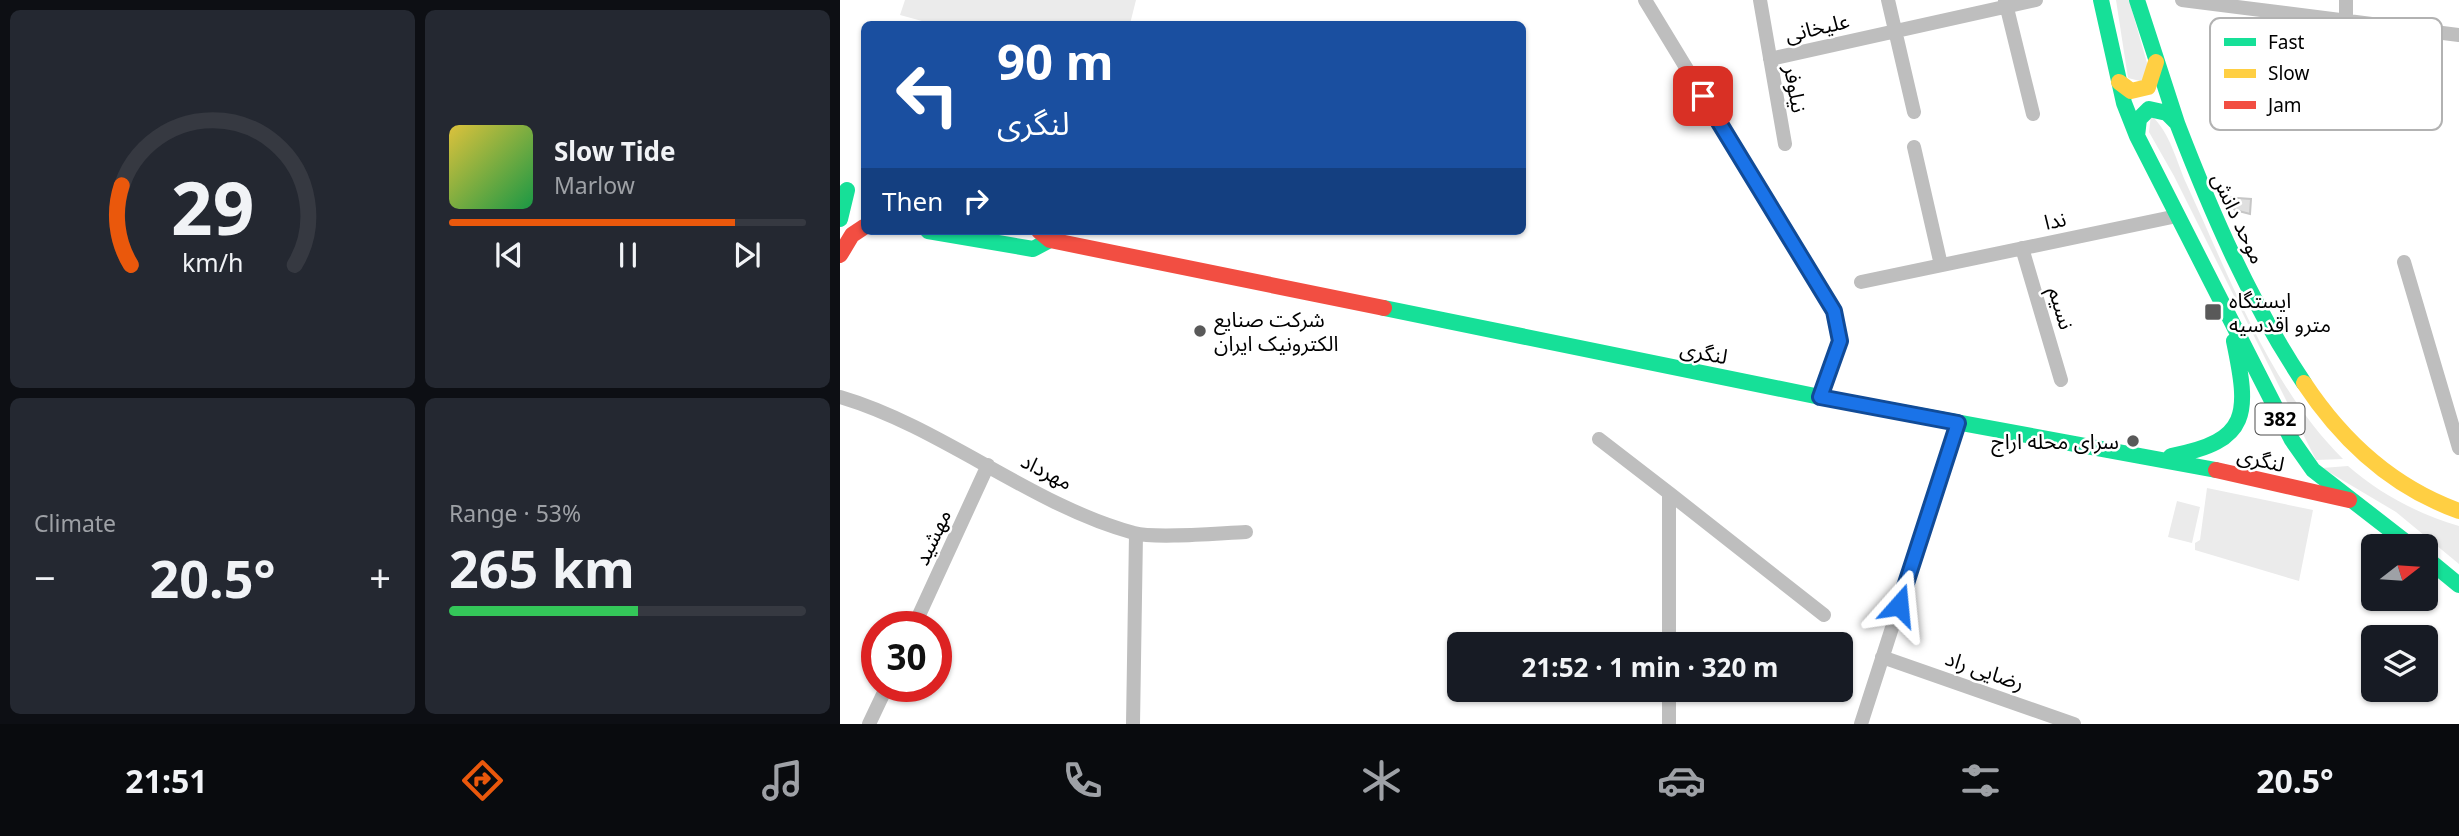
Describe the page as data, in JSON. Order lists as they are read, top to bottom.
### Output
{
  "streets": {
    "main road": ["موحد دانش", "لنگری", "382"],
    "street": [
      "علیخانی",
      "نیلوفر",
      "ندا",
      "نسیم",
      "مهرداد",
      "مهشید",
      "رضایی راد"
    ]
  },
  "crossings": [
    ["علیخانی", "نیلوفر"],
    ["ندا", "نسیم"],
    ["ندا", "382"],
    ["لنگری", "382"],
    ["مهرداد", "مهشید"]
  ],
  "places": {
    "transit": ["ایستگاه مترو اقدسیه"],
    "other": ["شرکت صنایع الکترونیک ایران", "سرای محله اراج"]
  },
  "legend": ["Fast", "Slow", "Jam"],
  "north": "right",
  "page": {
    "turn": ["90 m", "لنگری"],
    "song": ["Slow Tide", "Marlow"],
    "then": "Then",
    "tile": [
      "Climate",
      ["Range · 53%", "265 km"]
    ],
    "heat": ["−", "20.5°", "+"],
    "limit": "30",
    "trip": "21:52 · 1 min · 320 m",
    "tabs": ["21:51", "20.5°"],
    "gauge": ["29", "km/h"]
  }
}
